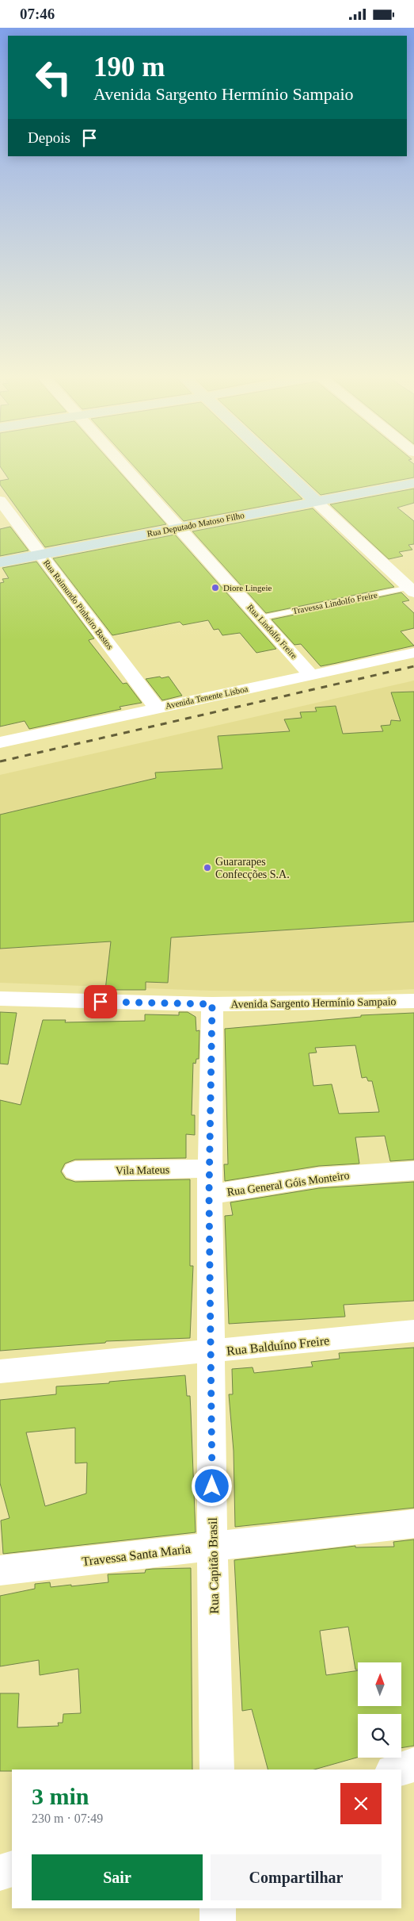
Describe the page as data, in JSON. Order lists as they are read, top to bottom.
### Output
{
  "streets": {
    "street": [
      "Rua Deputado Matoso Filho",
      "Rua Raimundo Pinheiro Bastos",
      "Rua Lindolfo Freire",
      "Avenida Tenente Lisboa",
      "Avenida Sargento Hermínio Sampaio",
      "Vila Mateus",
      "Rua General Góis Monteiro",
      "Rua Balduíno Freire",
      "Travessa Santa Maria",
      "Rua Capitão Brasil"
    ],
    "lane": ["Travessa Lindolfo Freire"]
  },
  "crossings": [
    ["Rua Deputado Matoso Filho", "Rua Raimundo Pinheiro Bastos"],
    ["Rua Deputado Matoso Filho", "Rua Lindolfo Freire"],
    ["Travessa Lindolfo Freire", "Rua Lindolfo Freire"],
    ["Rua Raimundo Pinheiro Bastos", "Avenida Tenente Lisboa"],
    ["Rua Lindolfo Freire", "Avenida Tenente Lisboa"],
    ["Avenida Sargento Hermínio Sampaio", "Rua Capitão Brasil"],
    ["Vila Mateus", "Rua Capitão Brasil"],
    ["Rua General Góis Monteiro", "Rua Capitão Brasil"],
    ["Rua Balduíno Freire", "Rua Capitão Brasil"],
    ["Travessa Santa Maria", "Rua Capitão Brasil"]
  ],
  "places": ["Diore Lingeie", "Guararapes Confecções S.A."],
  "north": "top",
  "page": {
    "status": "07:46",
    "turn": ["190 m", "Avenida Sargento Hermínio Sampaio"],
    "then": "Depois",
    "heading": ["3 min", "230 m · 07:49"],
    "buttons": ["Sair", "Compartilhar"]
  }
}
